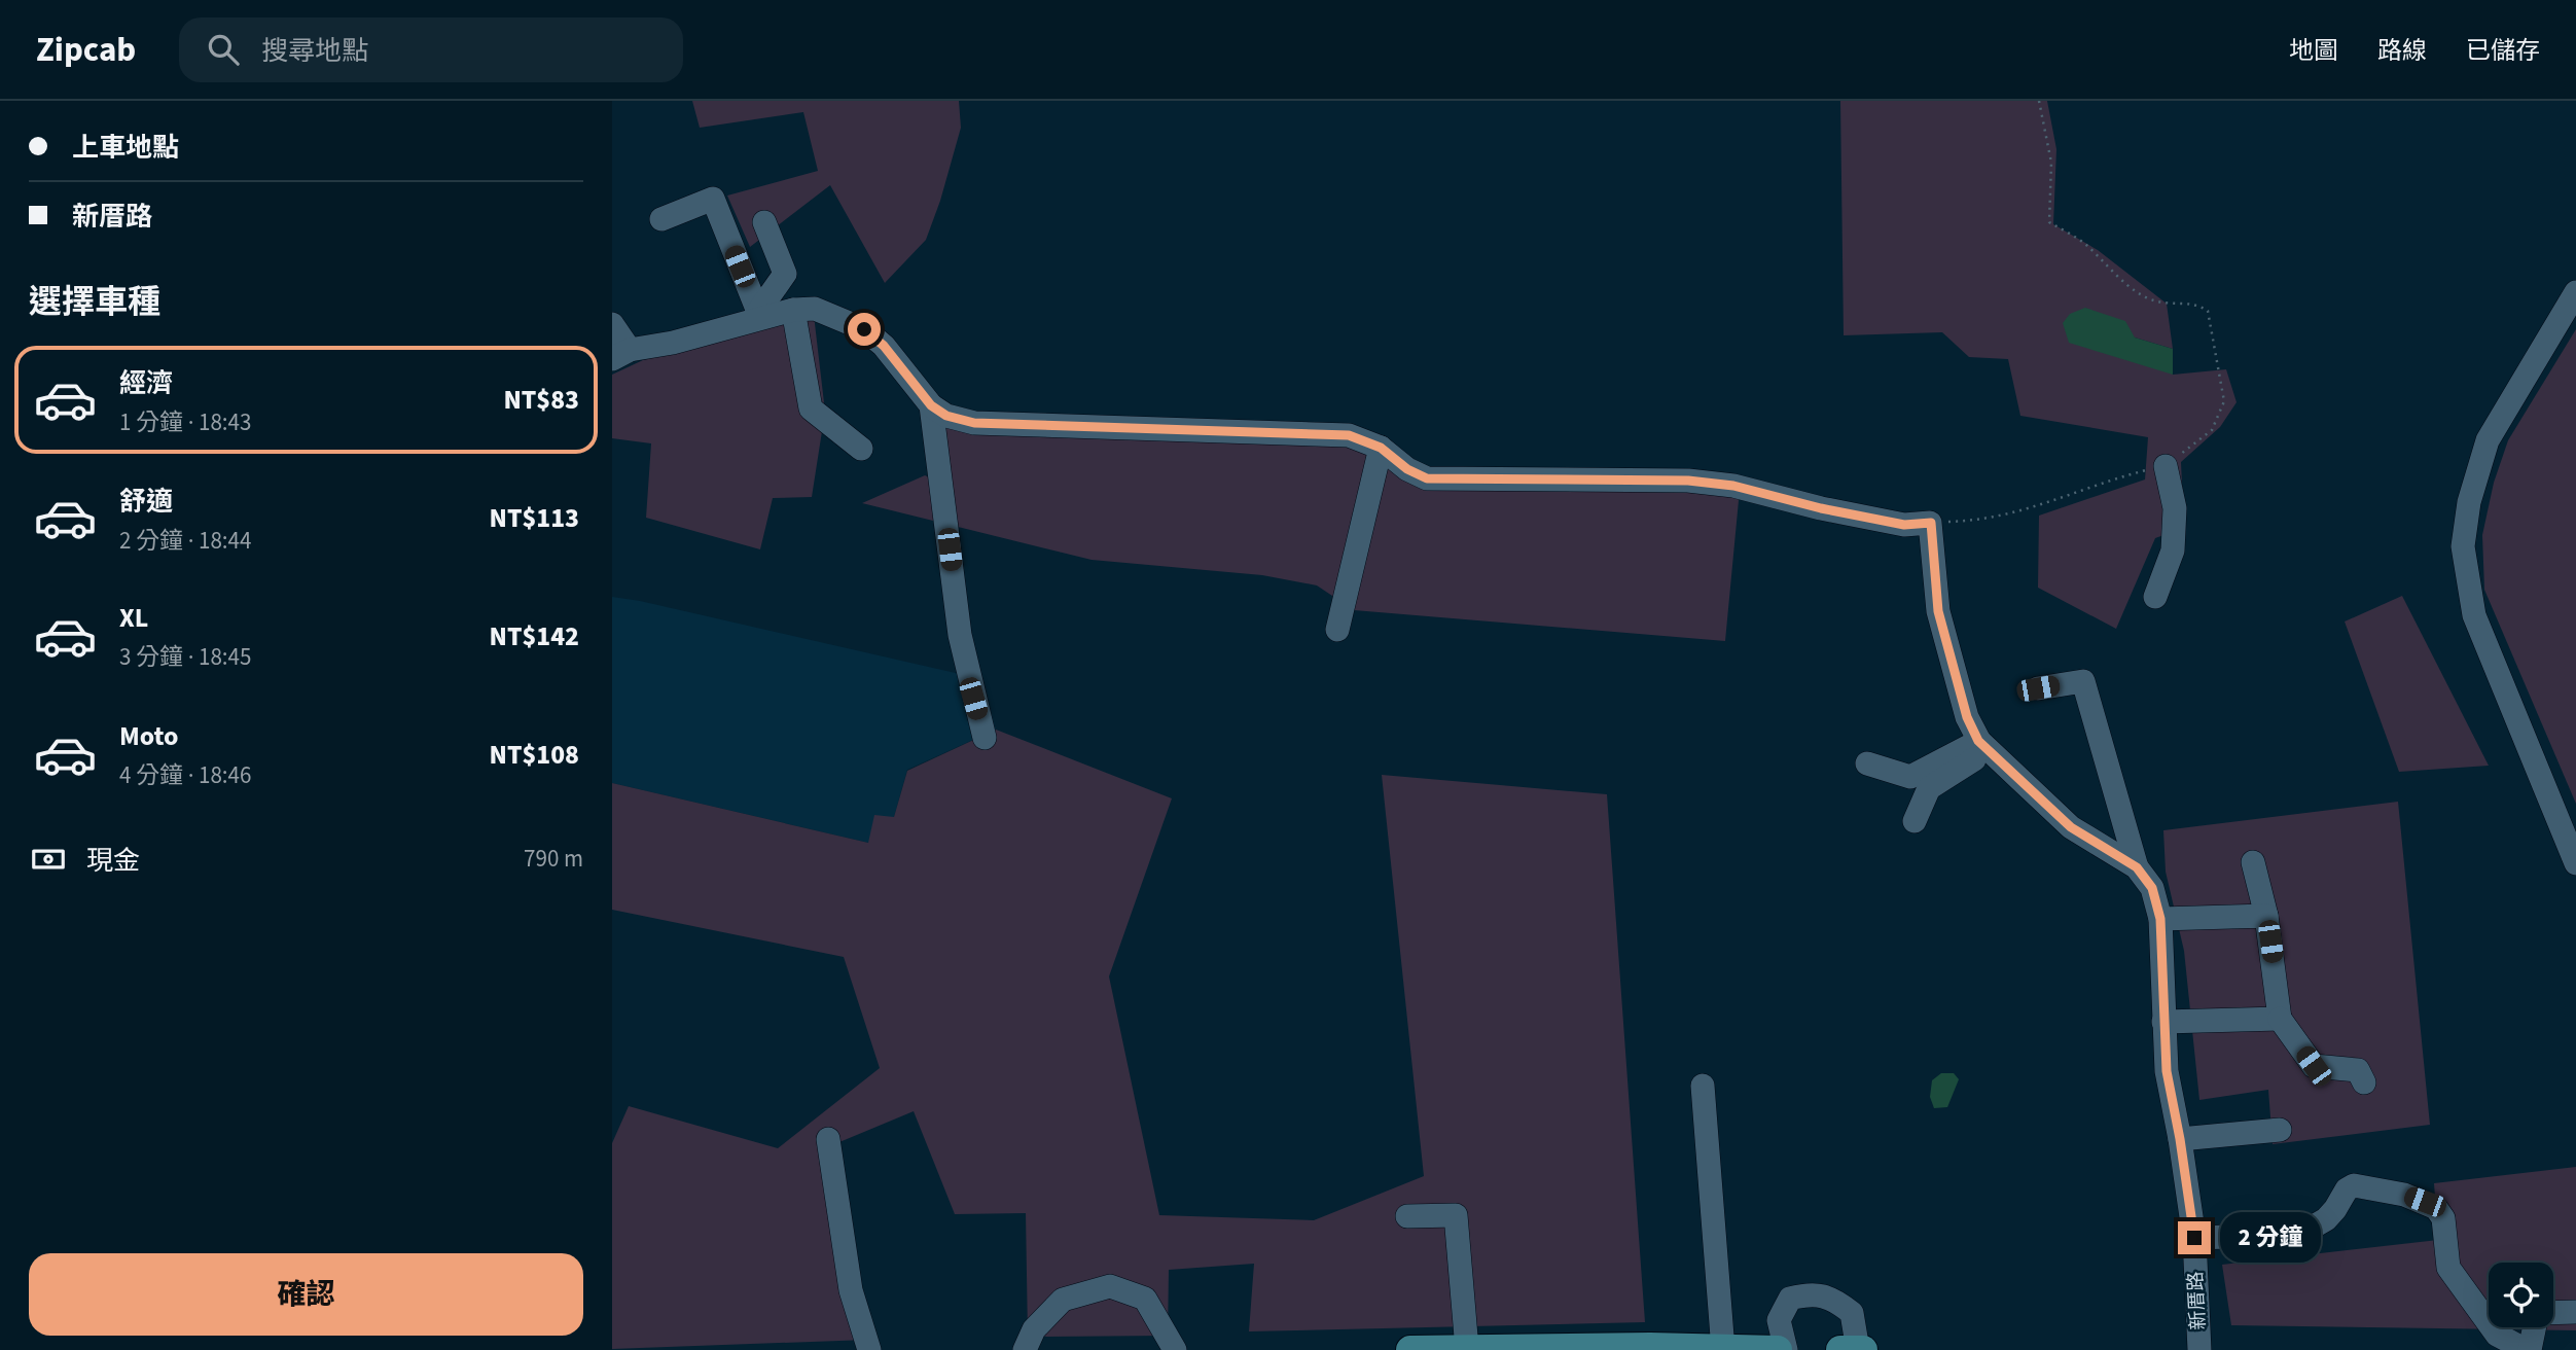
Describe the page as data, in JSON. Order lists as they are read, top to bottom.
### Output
{
  "streets": {
    "street": ["新厝路"]
  },
  "page": {
    "header": "Zipcab",
    "search": "搜尋地點",
    "nav": ["地圖", "路線", "已儲存"],
    "banner": ["上車地點", "新厝路"],
    "heading": "選擇車種",
    "list": [
      {
        "name": "經濟",
        "note": "1 分鐘 · 18:43",
        "value": "NT$83"
      },
      {
        "name": "舒適",
        "note": "2 分鐘 · 18:44",
        "value": "NT$113"
      },
      {
        "name": "XL",
        "note": "3 分鐘 · 18:45",
        "value": "NT$142"
      },
      {
        "name": "Moto",
        "note": "4 分鐘 · 18:46",
        "value": "NT$108"
      }
    ],
    "pay": ["現金", "790 m"],
    "bubble": "2 分鐘",
    "buttons": "確認"
  }
}
